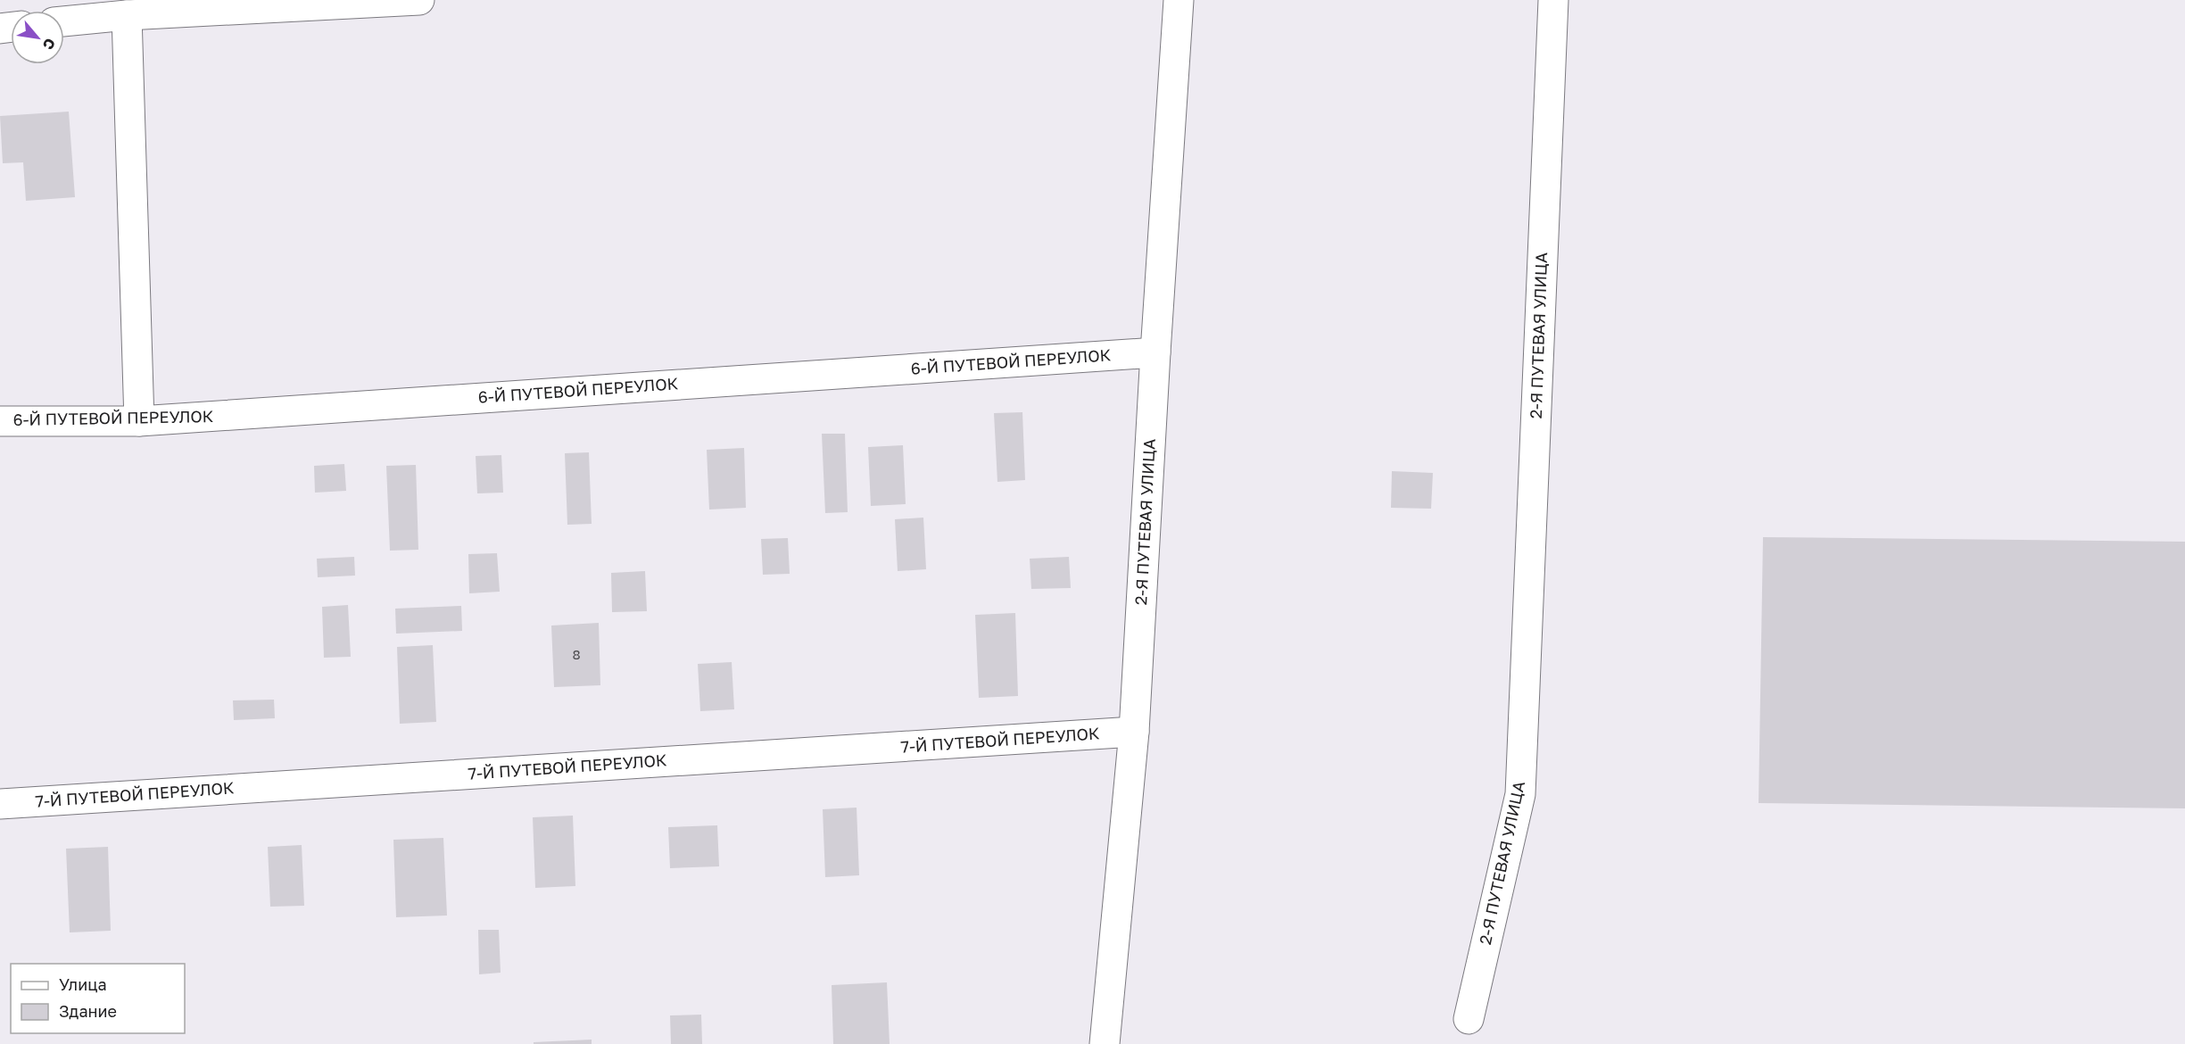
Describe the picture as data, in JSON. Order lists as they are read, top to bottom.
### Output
{
  "streets": {
    "street": ["2-Я ПУТЕВАЯ УЛИЦА", "6-Й ПУТЕВОЙ ПЕРЕУЛОК", "7-Й ПУТЕВОЙ ПЕРЕУЛОК"]
  },
  "crossings": [
    ["2-Я ПУТЕВАЯ УЛИЦА", "6-Й ПУТЕВОЙ ПЕРЕУЛОК"],
    ["2-Я ПУТЕВАЯ УЛИЦА", "7-Й ПУТЕВОЙ ПЕРЕУЛОК"]
  ],
  "house_numbers": ["8"],
  "legend": ["Улица", "Здание"],
  "north": "bottom right"
}
